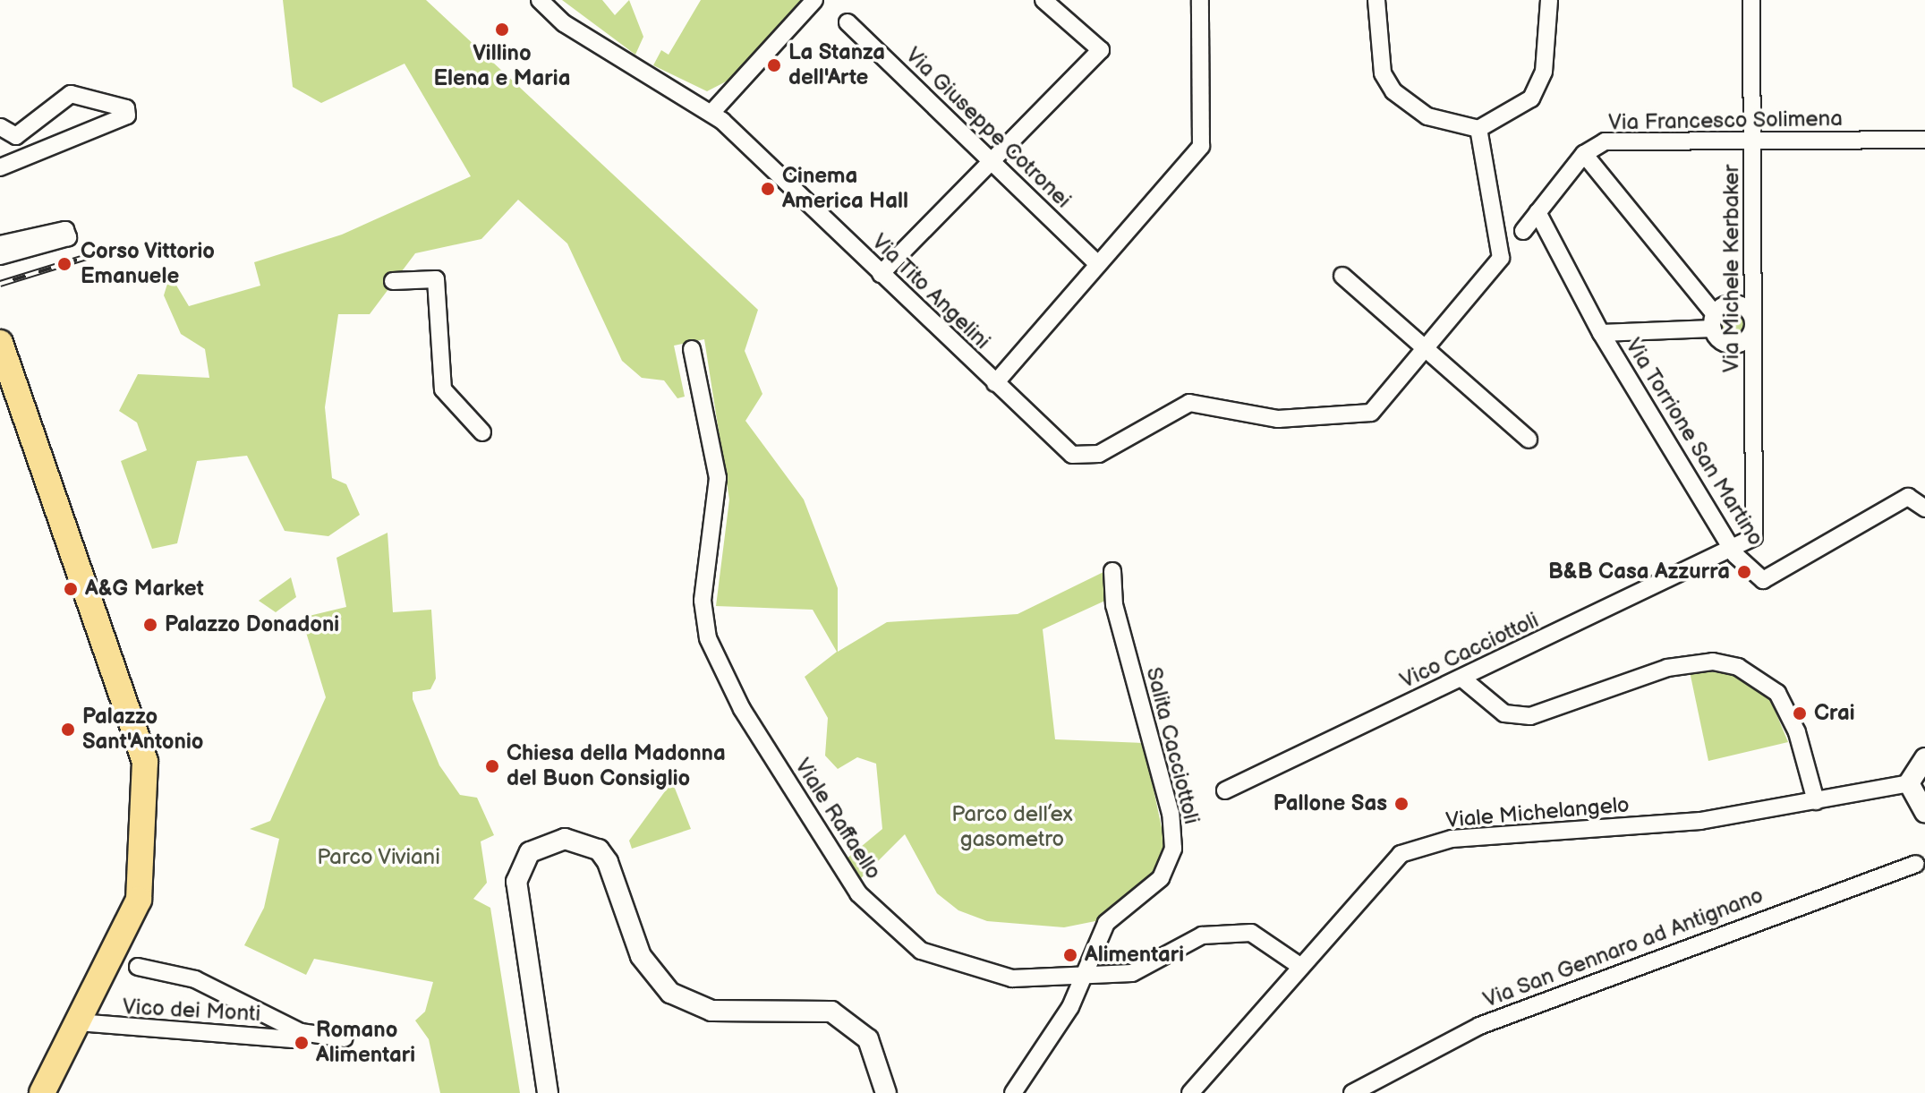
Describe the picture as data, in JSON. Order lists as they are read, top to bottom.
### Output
{
  "streets": {
    "street": [
      "Via Francesco Solimena",
      "Via Giuseppe Cotronei",
      "Via Michele Kerbaker",
      "Via Tito Angelini",
      "Via Torrione San Martino",
      "Vico Cacciottoli",
      "Salita Cacciottoli",
      "Viale Michelangelo",
      "Viale Raffaello",
      "Via San Gennaro ad Antignano",
      "Vico dei Monti"
    ]
  },
  "crossings": [
    ["Via Francesco Solimena", "Via Michele Kerbaker"],
    ["Via Francesco Solimena", "Via Torrione San Martino"],
    ["Via Michele Kerbaker", "Vico Cacciottoli"],
    ["Via Torrione San Martino", "Vico Cacciottoli"],
    ["Salita Cacciottoli", "Viale Raffaello"],
    ["Viale Michelangelo", "Viale Raffaello"]
  ],
  "parks": ["Parco dell’ex gasometro", "Parco Viviani"],
  "places": [
    "Villino Elena e Maria",
    "La Stanza dell'Arte",
    "Cinema America Hall",
    "Corso Vittorio Emanuele",
    "B&B Casa Azzurra",
    "A&G Market",
    "Palazzo Donadoni",
    "Crai",
    "Palazzo Sant'Antonio",
    "Chiesa della Madonna del Buon Consiglio",
    "Pallone Sas",
    "Alimentari",
    "Romano Alimentari"
  ]
}
